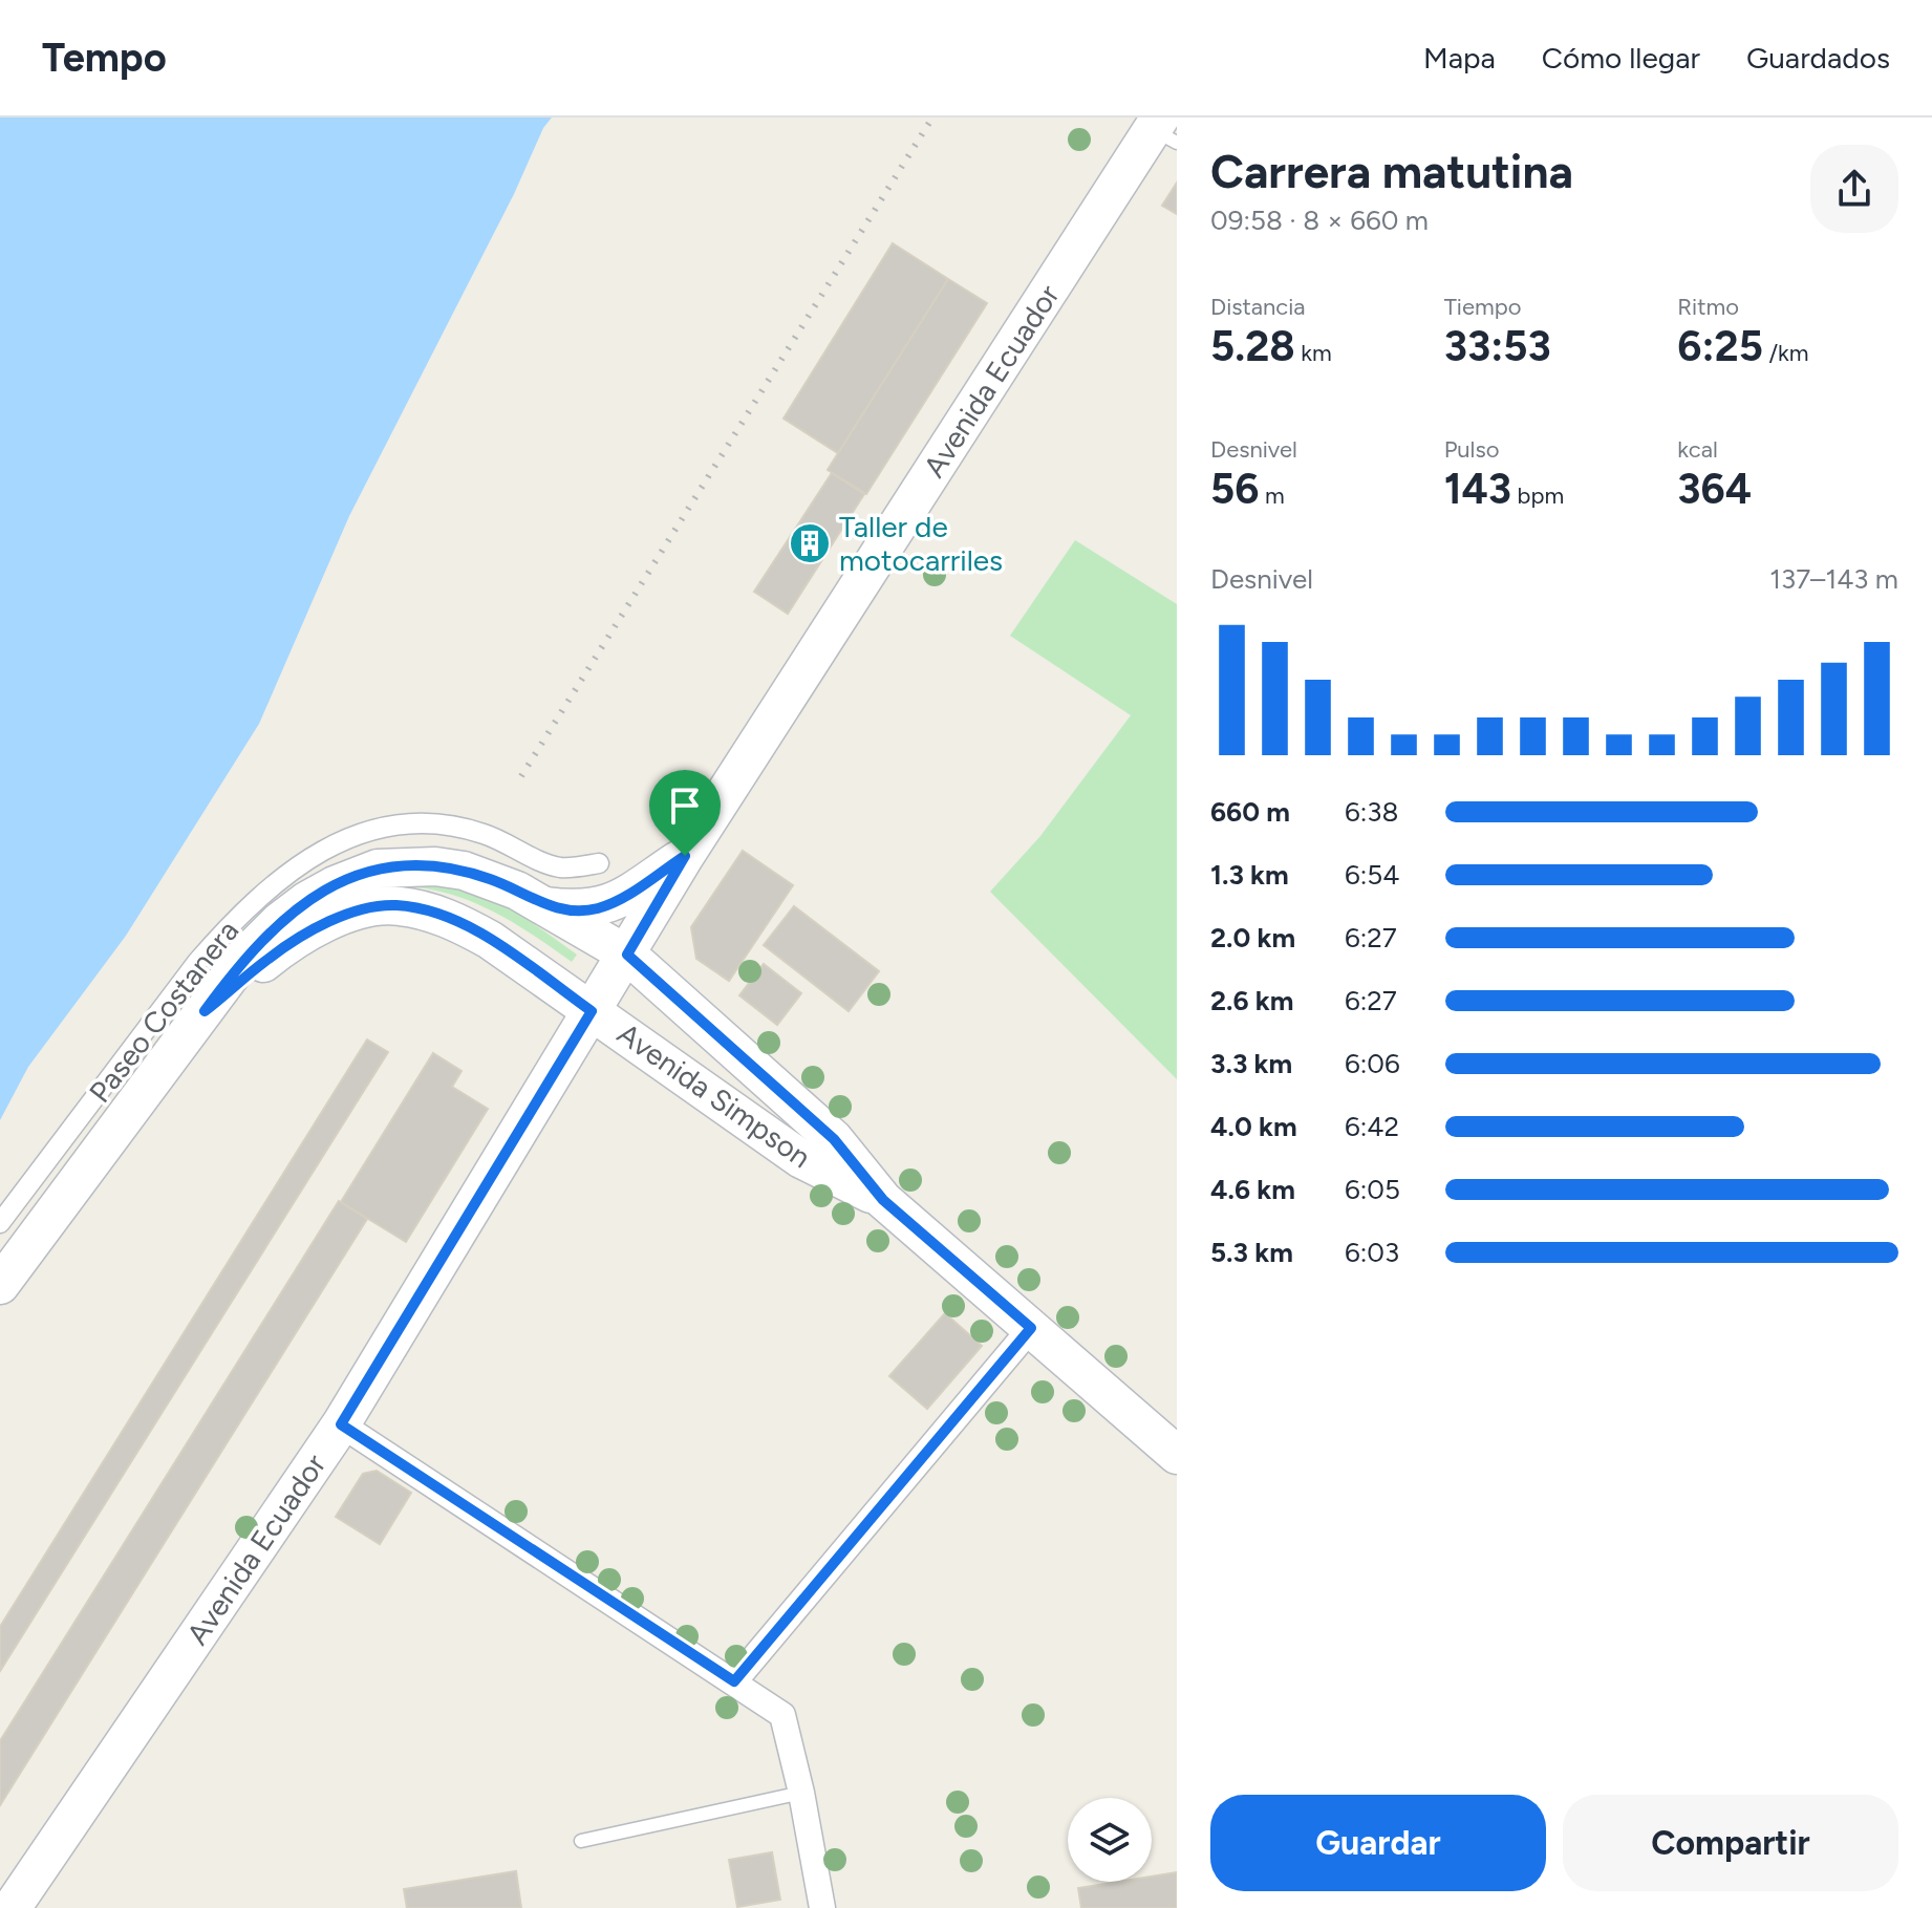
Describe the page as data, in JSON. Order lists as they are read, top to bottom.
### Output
{
  "streets": {
    "main road": ["Avenida Ecuador", "Avenida Simpson"],
    "street": ["Paseo Costanera"]
  },
  "crossings": [
    ["Avenida Ecuador", "Avenida Simpson"]
  ],
  "places": {
    "building": ["Taller de motocarriles"]
  },
  "page": {
    "header": "Tempo",
    "nav": ["Mapa", "Cómo llegar", "Guardados"],
    "heading": ["Carrera matutina", "09:58 · 8 × 660 m"],
    "stats": [
      ["Distancia", "5.28 km"],
      ["Tiempo", "33:53"],
      ["Ritmo", "6:25 /km"],
      ["Desnivel", "56 m"],
      ["Pulso", "143 bpm"],
      ["kcal", "364"]
    ],
    "chart": ["Desnivel", "137–143 m"],
    "list": [
      {
        "name": "660 m",
        "note": "6:38"
      },
      {
        "name": "1.3 km",
        "note": "6:54"
      },
      {
        "name": "2.0 km",
        "note": "6:27"
      },
      {
        "name": "2.6 km",
        "note": "6:27"
      },
      {
        "name": "3.3 km",
        "note": "6:06"
      },
      {
        "name": "4.0 km",
        "note": "6:42"
      },
      {
        "name": "4.6 km",
        "note": "6:05"
      },
      {
        "name": "5.3 km",
        "note": "6:03"
      }
    ],
    "buttons": ["Guardar", "Compartir"]
  }
}
